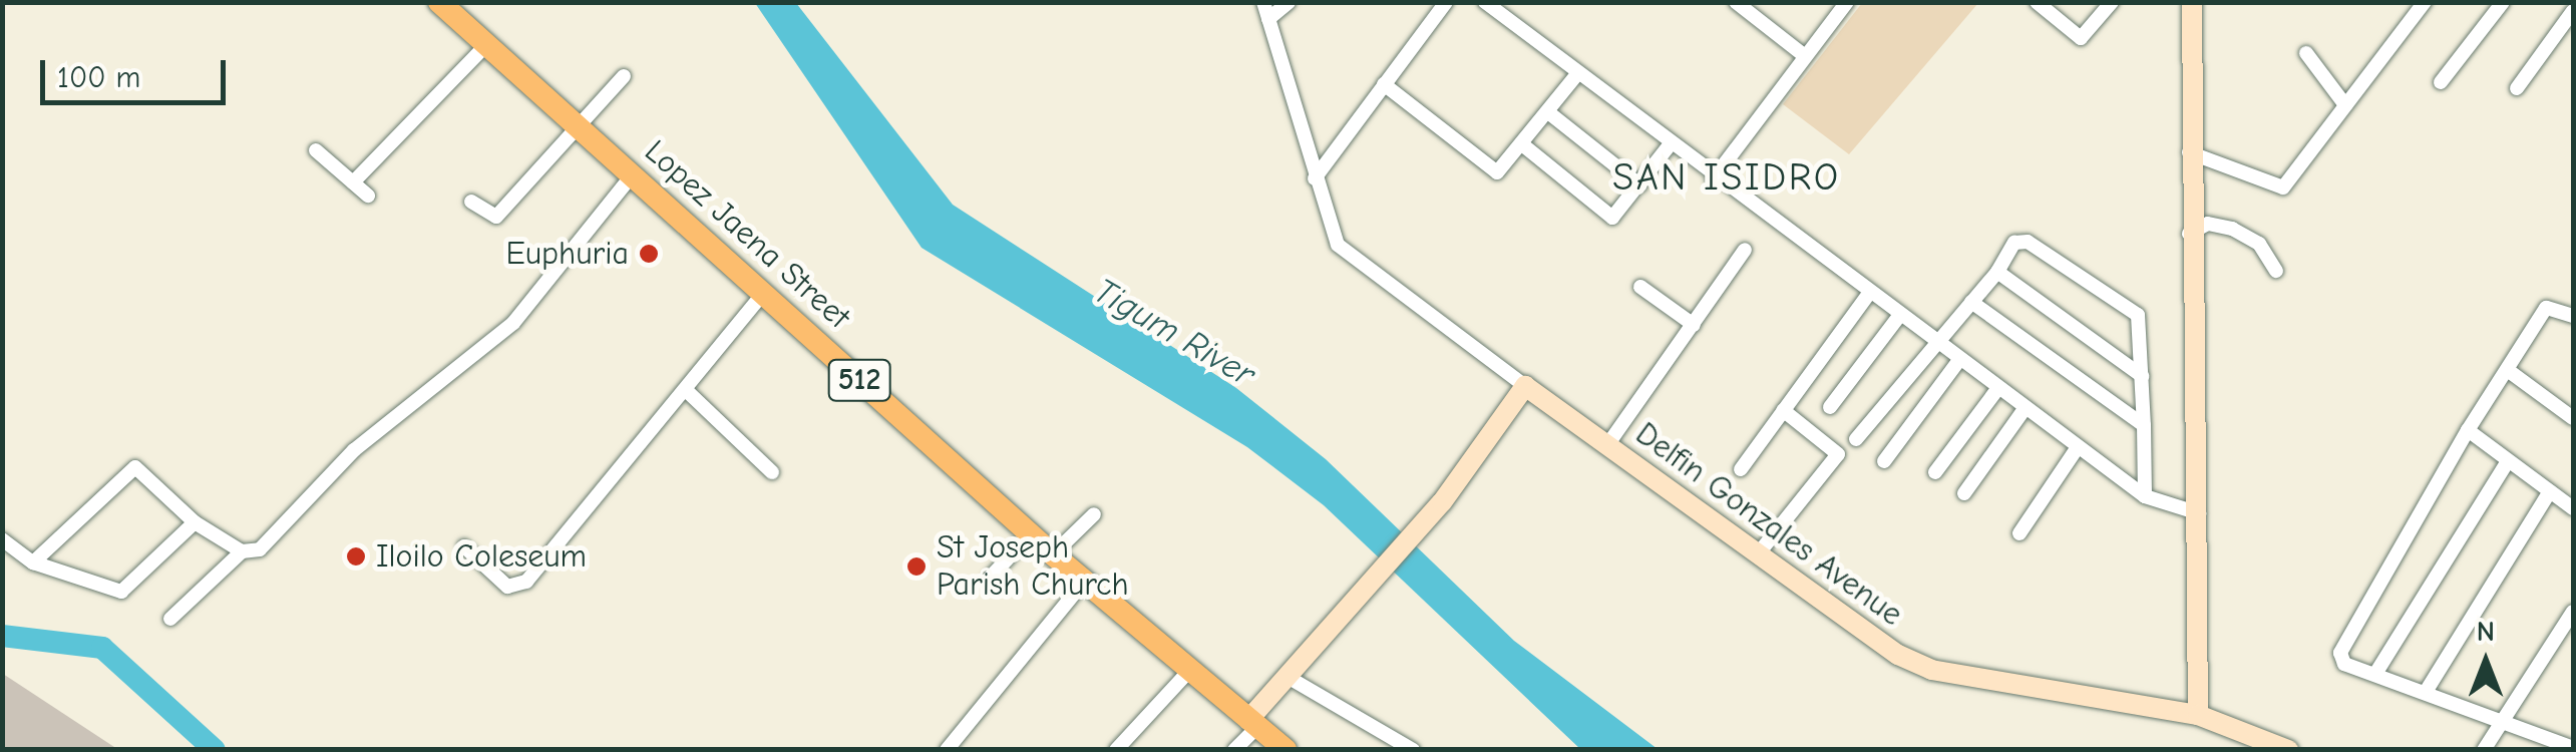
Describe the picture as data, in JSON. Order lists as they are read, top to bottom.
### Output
{
  "streets": {
    "main road": ["Lopez Jaena Street", "512"],
    "street": ["Delfin Gonzales Avenue"]
  },
  "districts": ["SAN ISIDRO"],
  "water": ["Tigum River"],
  "places": ["Euphuria", "Iloilo Coleseum", "St Joseph Parish Church"],
  "scale_bar": "100 m",
  "north": "top"
}
